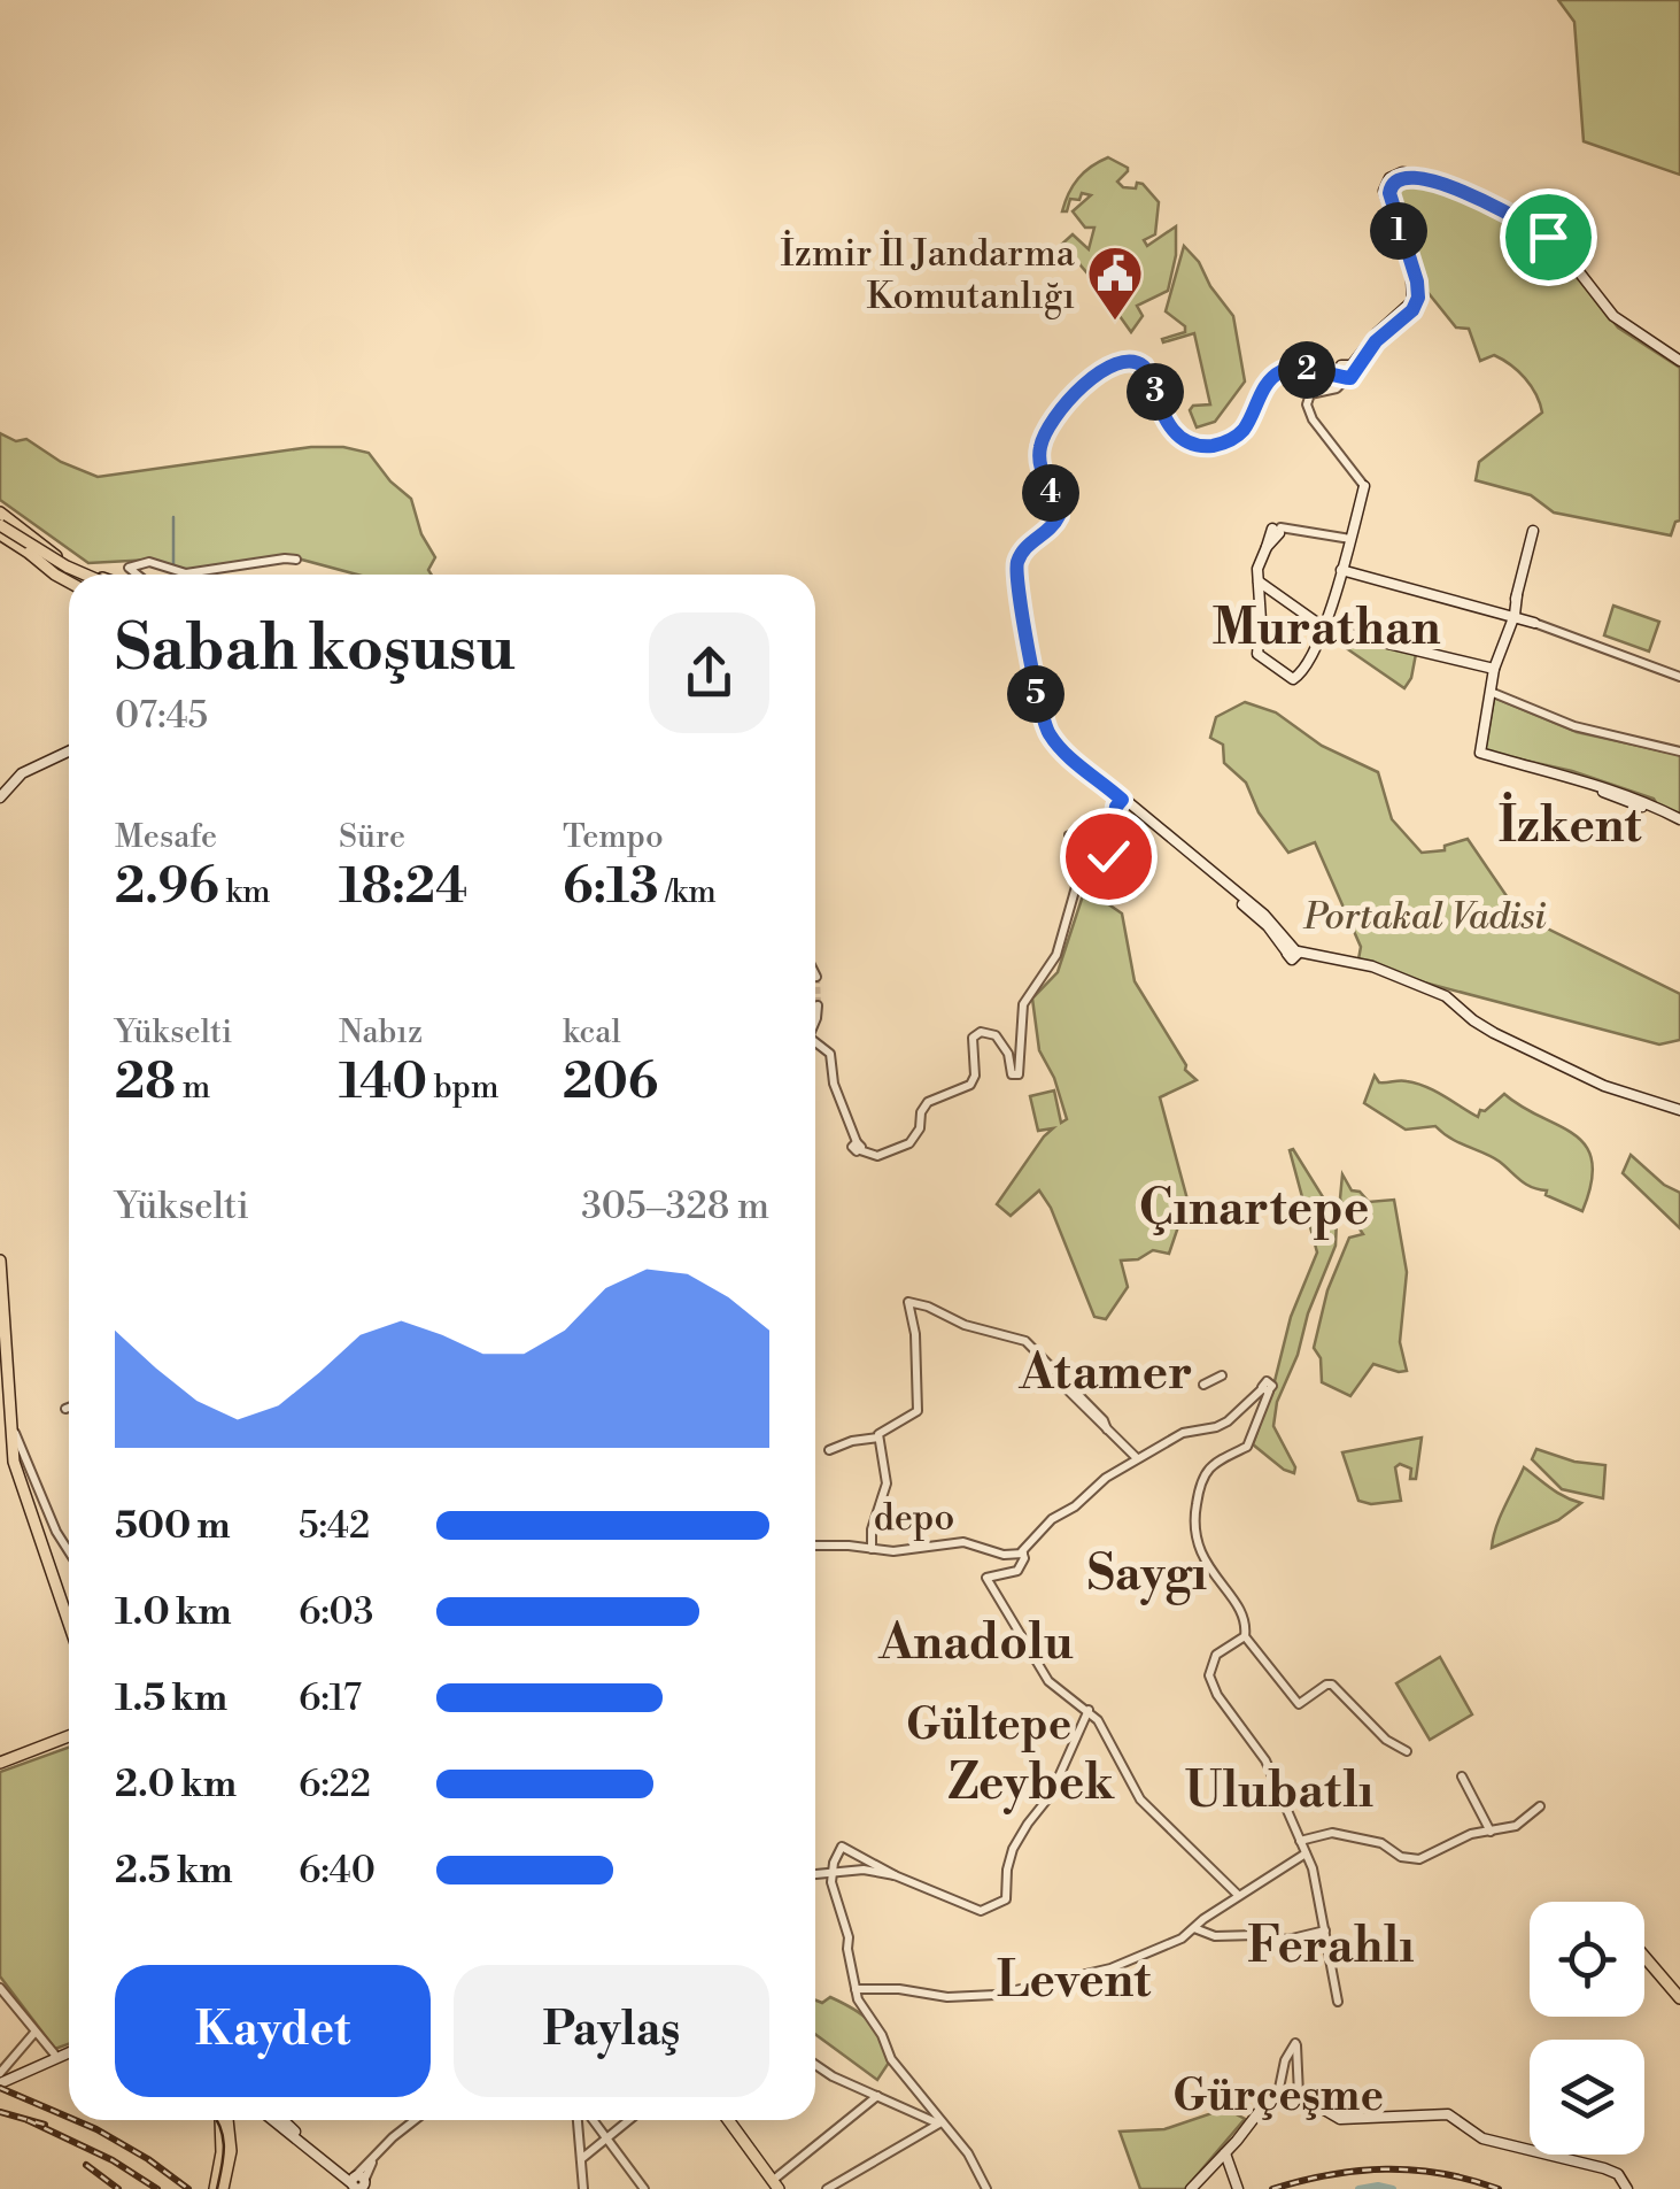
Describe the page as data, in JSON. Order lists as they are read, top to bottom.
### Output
{
  "streets": {
    "street": ["depo"]
  },
  "districts": [
    "Murathan",
    "İzkent",
    "Çınartepe",
    "Atamer",
    "Saygı",
    "Anadolu",
    "Gültepe",
    "Zeybek",
    "Ulubatlı",
    "Ferahlı",
    "Levent",
    "Gürçeşme"
  ],
  "parks": ["Portakal Vadisi"],
  "places": {
    "public building": ["İzmir İl Jandarma Komutanlığı"]
  },
  "page": {
    "pins": [
      "1",
      "2",
      "3",
      "4",
      "5"
    ],
    "heading": ["Sabah koşusu", "07:45"],
    "stats": [
      ["Mesafe", "2.96 km"],
      ["Süre", "18:24"],
      ["Tempo", "6:13 /km"],
      ["Yükselti", "28 m"],
      ["Nabız", "140 bpm"],
      ["kcal", "206"]
    ],
    "chart": ["Yükselti", "305–328 m"],
    "list": [
      {
        "name": "500 m",
        "note": "5:42"
      },
      {
        "name": "1.0 km",
        "note": "6:03"
      },
      {
        "name": "1.5 km",
        "note": "6:17"
      },
      {
        "name": "2.0 km",
        "note": "6:22"
      },
      {
        "name": "2.5 km",
        "note": "6:40"
      }
    ],
    "buttons": ["Kaydet", "Paylaş"]
  }
}
